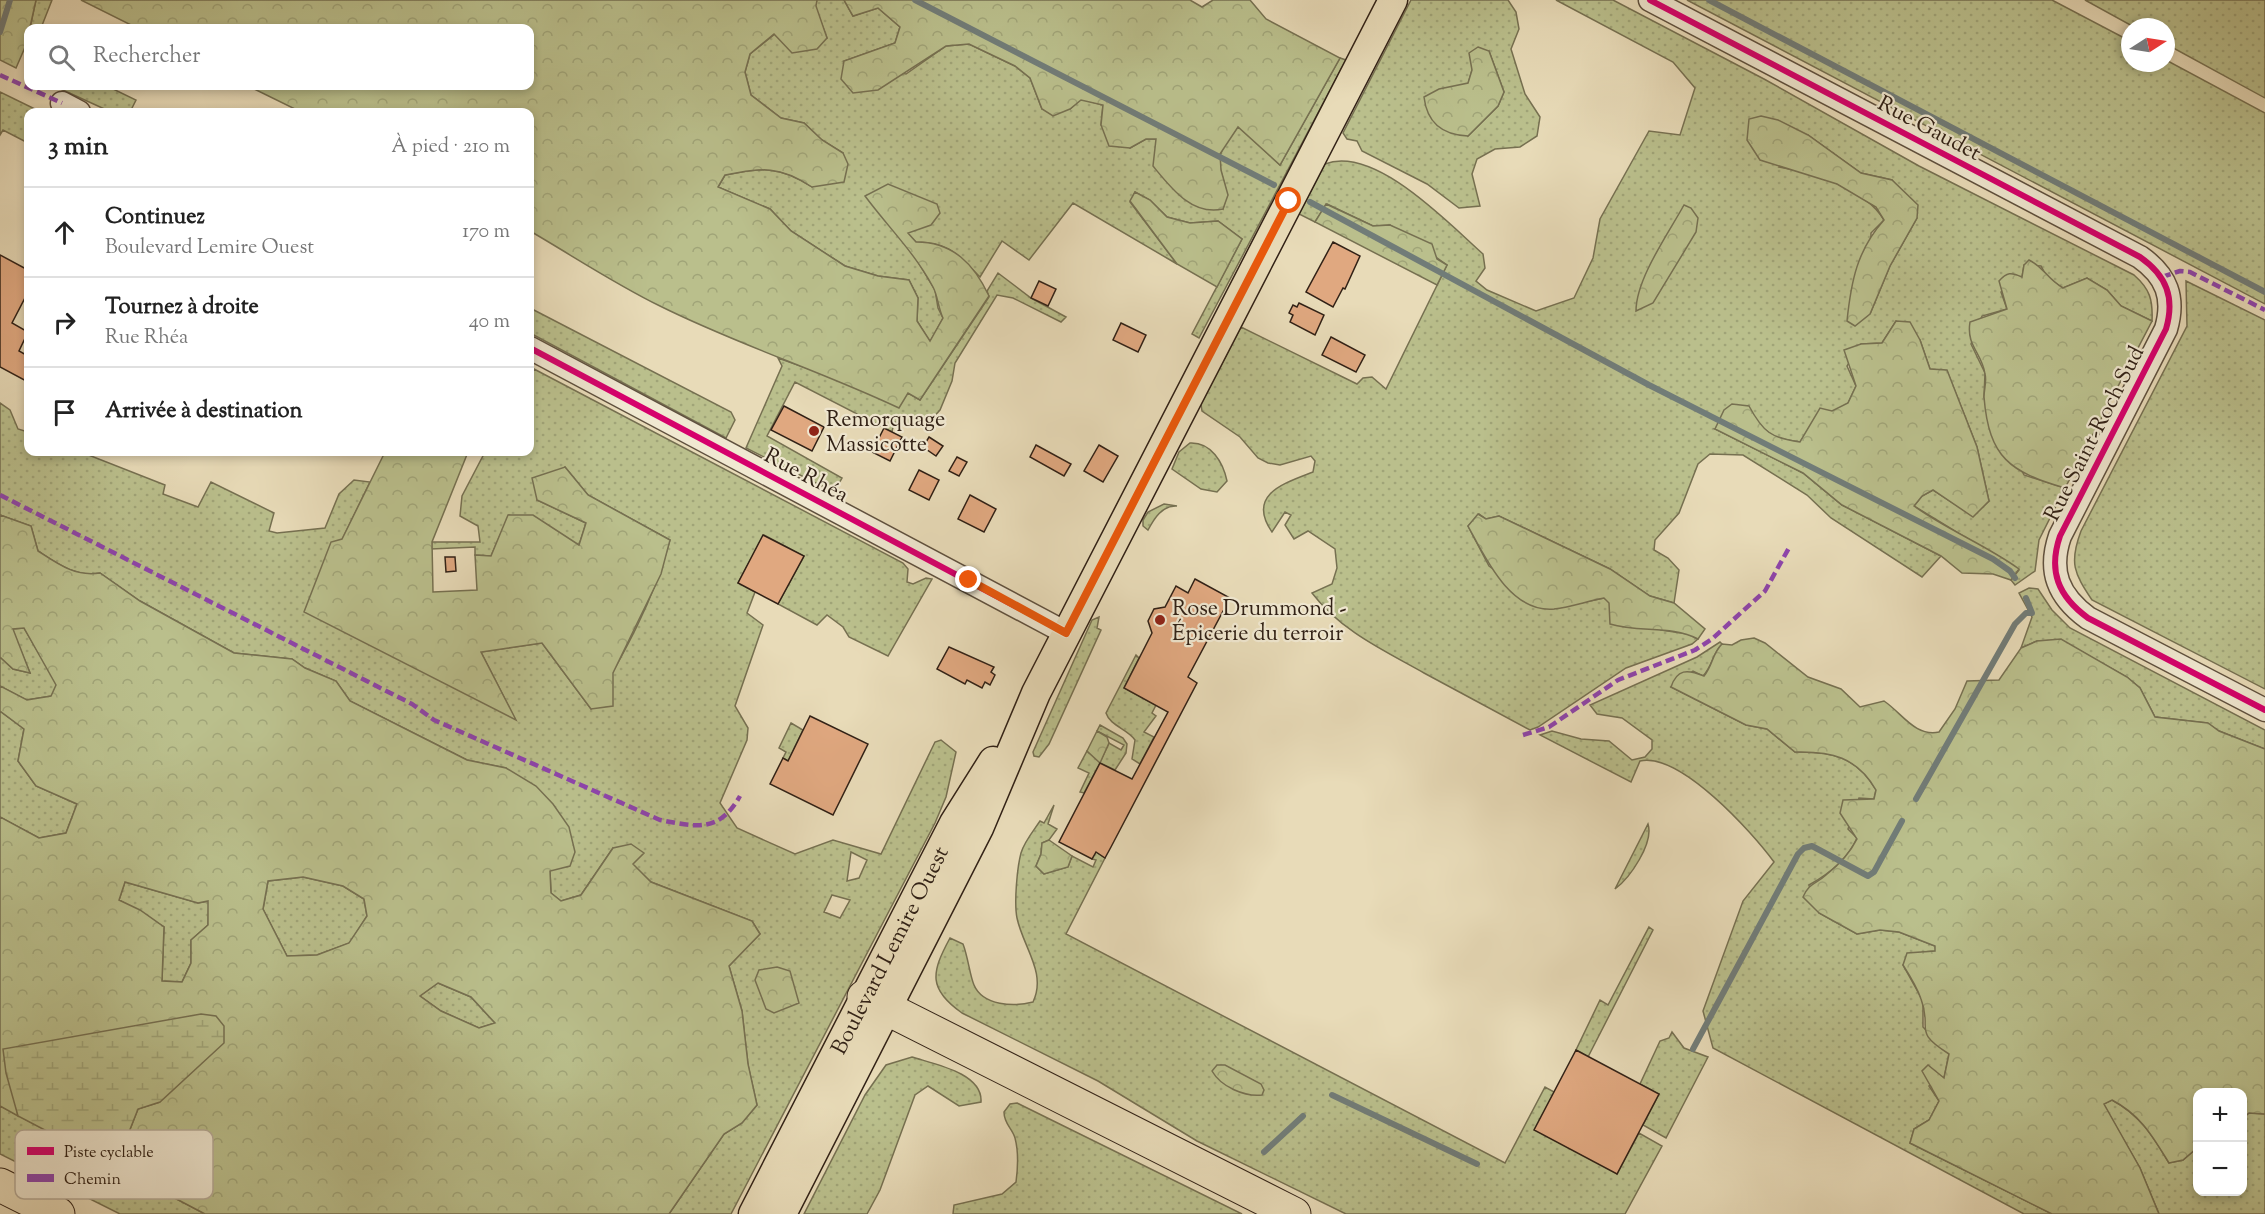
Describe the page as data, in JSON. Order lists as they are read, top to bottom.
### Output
{
  "streets": {
    "main road": ["Boulevard Lemire Ouest"],
    "street": ["Rue Gaudet", "Rue Saint-Roch Sud", "Rue Rhéa"]
  },
  "crossings": [
    ["Rue Gaudet", "Rue Saint-Roch Sud"],
    ["Rue Rhéa", "Boulevard Lemire Ouest"]
  ],
  "places": ["Remorquage Massicotte", "Rose Drummond - Épicerie du terroir"],
  "legend": ["Piste cyclable", "Chemin"],
  "north": "right",
  "page": {
    "search": "Rechercher",
    "heading": ["3 min", "À pied · 210 m"],
    "list": [
      ["Continuez", "Boulevard Lemire Ouest", "170 m"],
      ["Tournez à droite", "Rue Rhéa", "40 m"],
      "Arrivée à destination"
    ],
    "map_buttons": ["+", "−"]
  }
}
